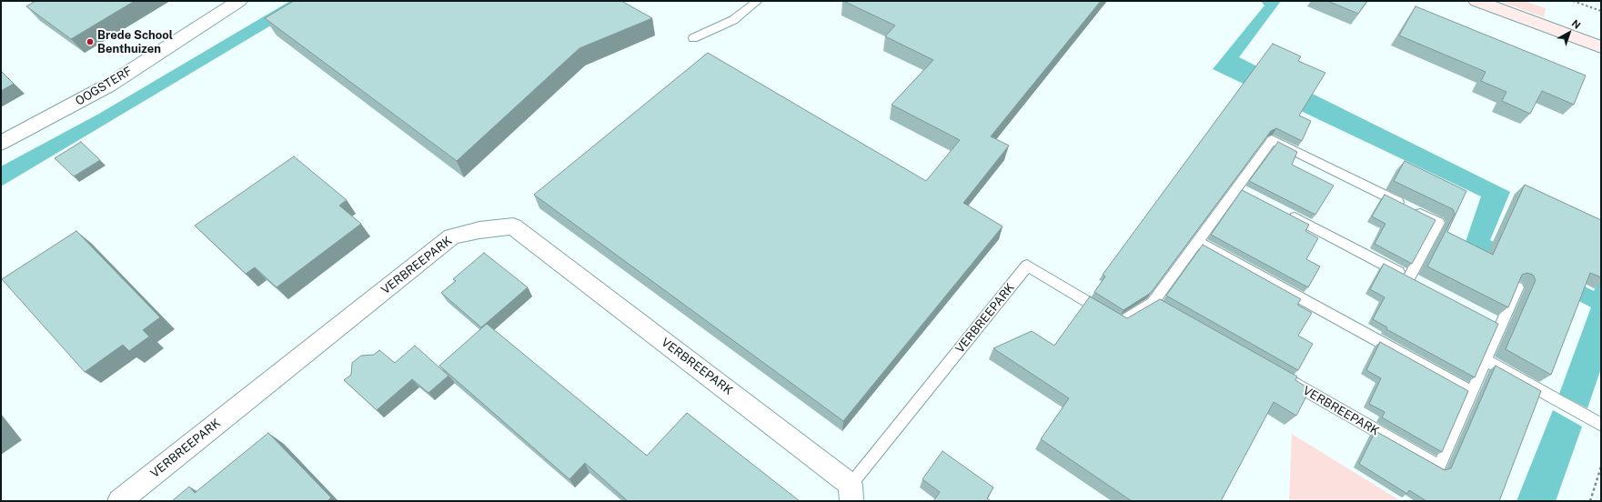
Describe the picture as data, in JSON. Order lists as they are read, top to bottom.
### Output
{
  "streets": {
    "street": ["OOGSTERF", "VERBREEPARK"]
  },
  "places": ["Brede School Benthuizen"],
  "north": "top right"
}
